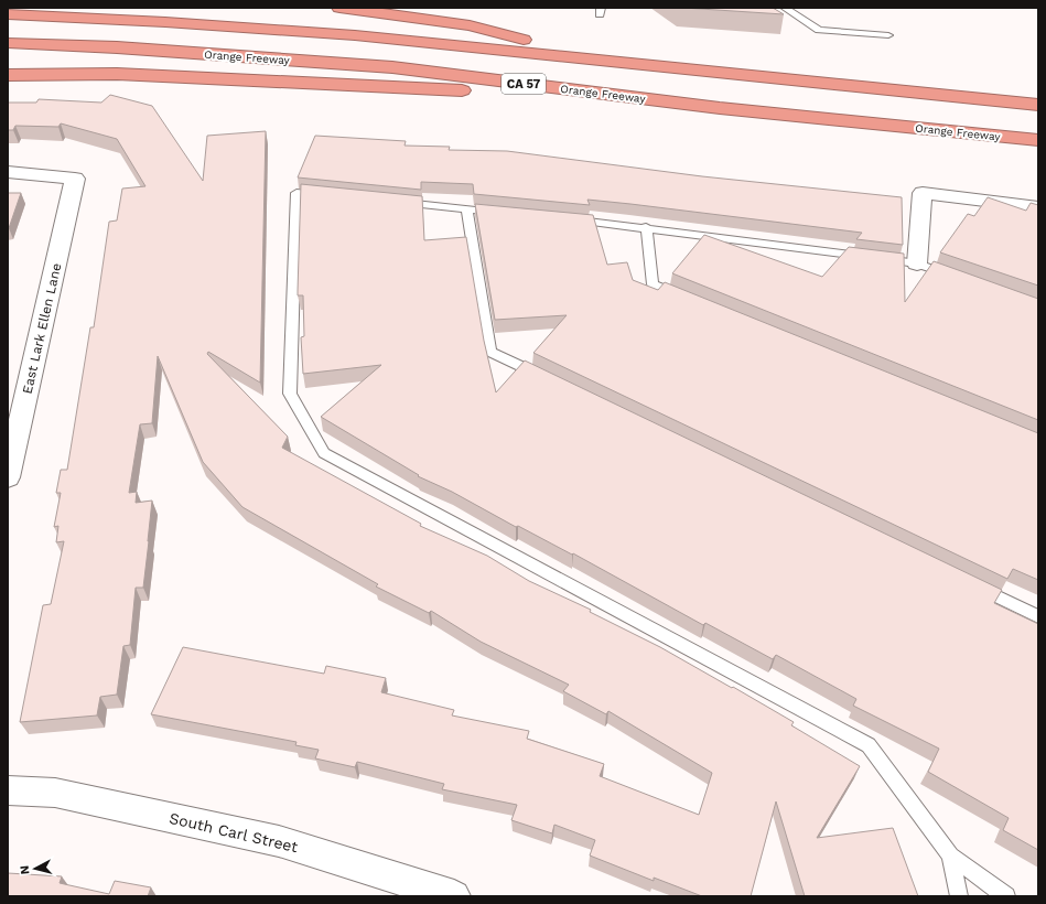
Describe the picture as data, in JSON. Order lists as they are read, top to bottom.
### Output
{
  "streets": {
    "highway": ["Orange Freeway", "CA 57"],
    "street": ["East Lark Ellen Lane", "South Carl Street"]
  },
  "north": "left"
}
